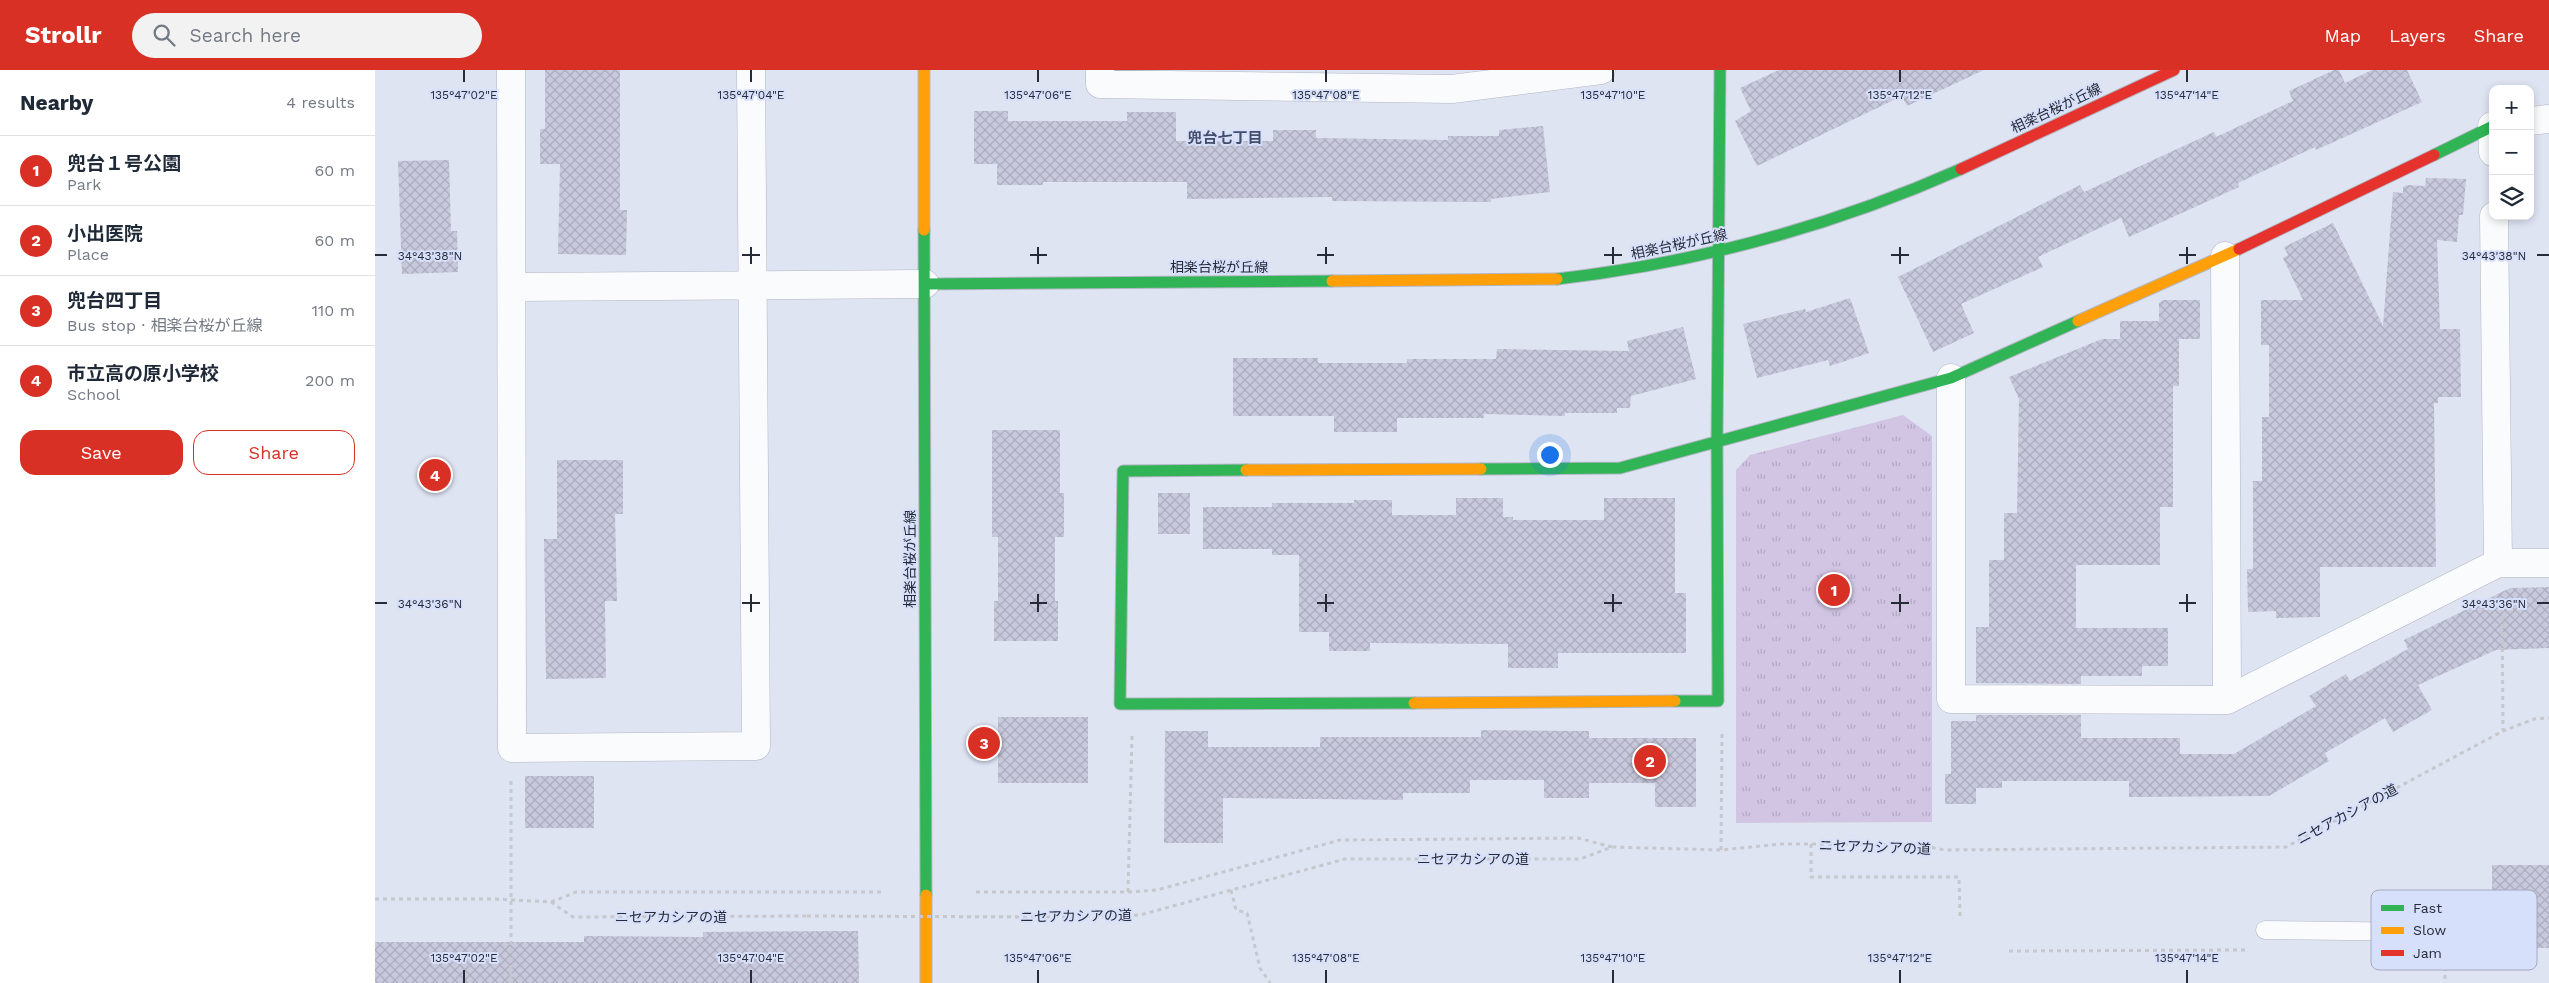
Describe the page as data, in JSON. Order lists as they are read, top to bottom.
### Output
{
  "streets": {
    "street": ["相楽台桜が丘線"],
    "path": ["ニセアカシアの道"]
  },
  "districts": ["兜台七丁目"],
  "legend": ["Fast", "Slow", "Jam"],
  "page": {
    "header": "Strollr",
    "search": "Search here",
    "nav": ["Map", "Layers", "Share"],
    "heading": ["Nearby", "4 results"],
    "map_buttons": ["+", "−"],
    "list": [
      {
        "mark": "1",
        "name": "兜台１号公園",
        "note": "Park",
        "value": "60 m"
      },
      {
        "mark": "2",
        "name": "小出医院",
        "note": "Place",
        "value": "60 m"
      },
      {
        "mark": "3",
        "name": "兜台四丁目",
        "note": "Bus stop · 相楽台桜が丘線",
        "value": "110 m"
      },
      {
        "mark": "4",
        "name": "市立高の原小学校",
        "note": "School",
        "value": "200 m"
      }
    ],
    "buttons": ["Save", "Share"],
    "pins": [
      "4",
      "1",
      "3",
      "2"
    ]
  },
  "coordinates": [
    "135°47'02\"E",
    "135°47'04\"E",
    "135°47'06\"E",
    "135°47'08\"E",
    "135°47'10\"E",
    "135°47'12\"E",
    "135°47'14\"E",
    "34°43'38\"N",
    "34°43'36\"N"
  ]
}
